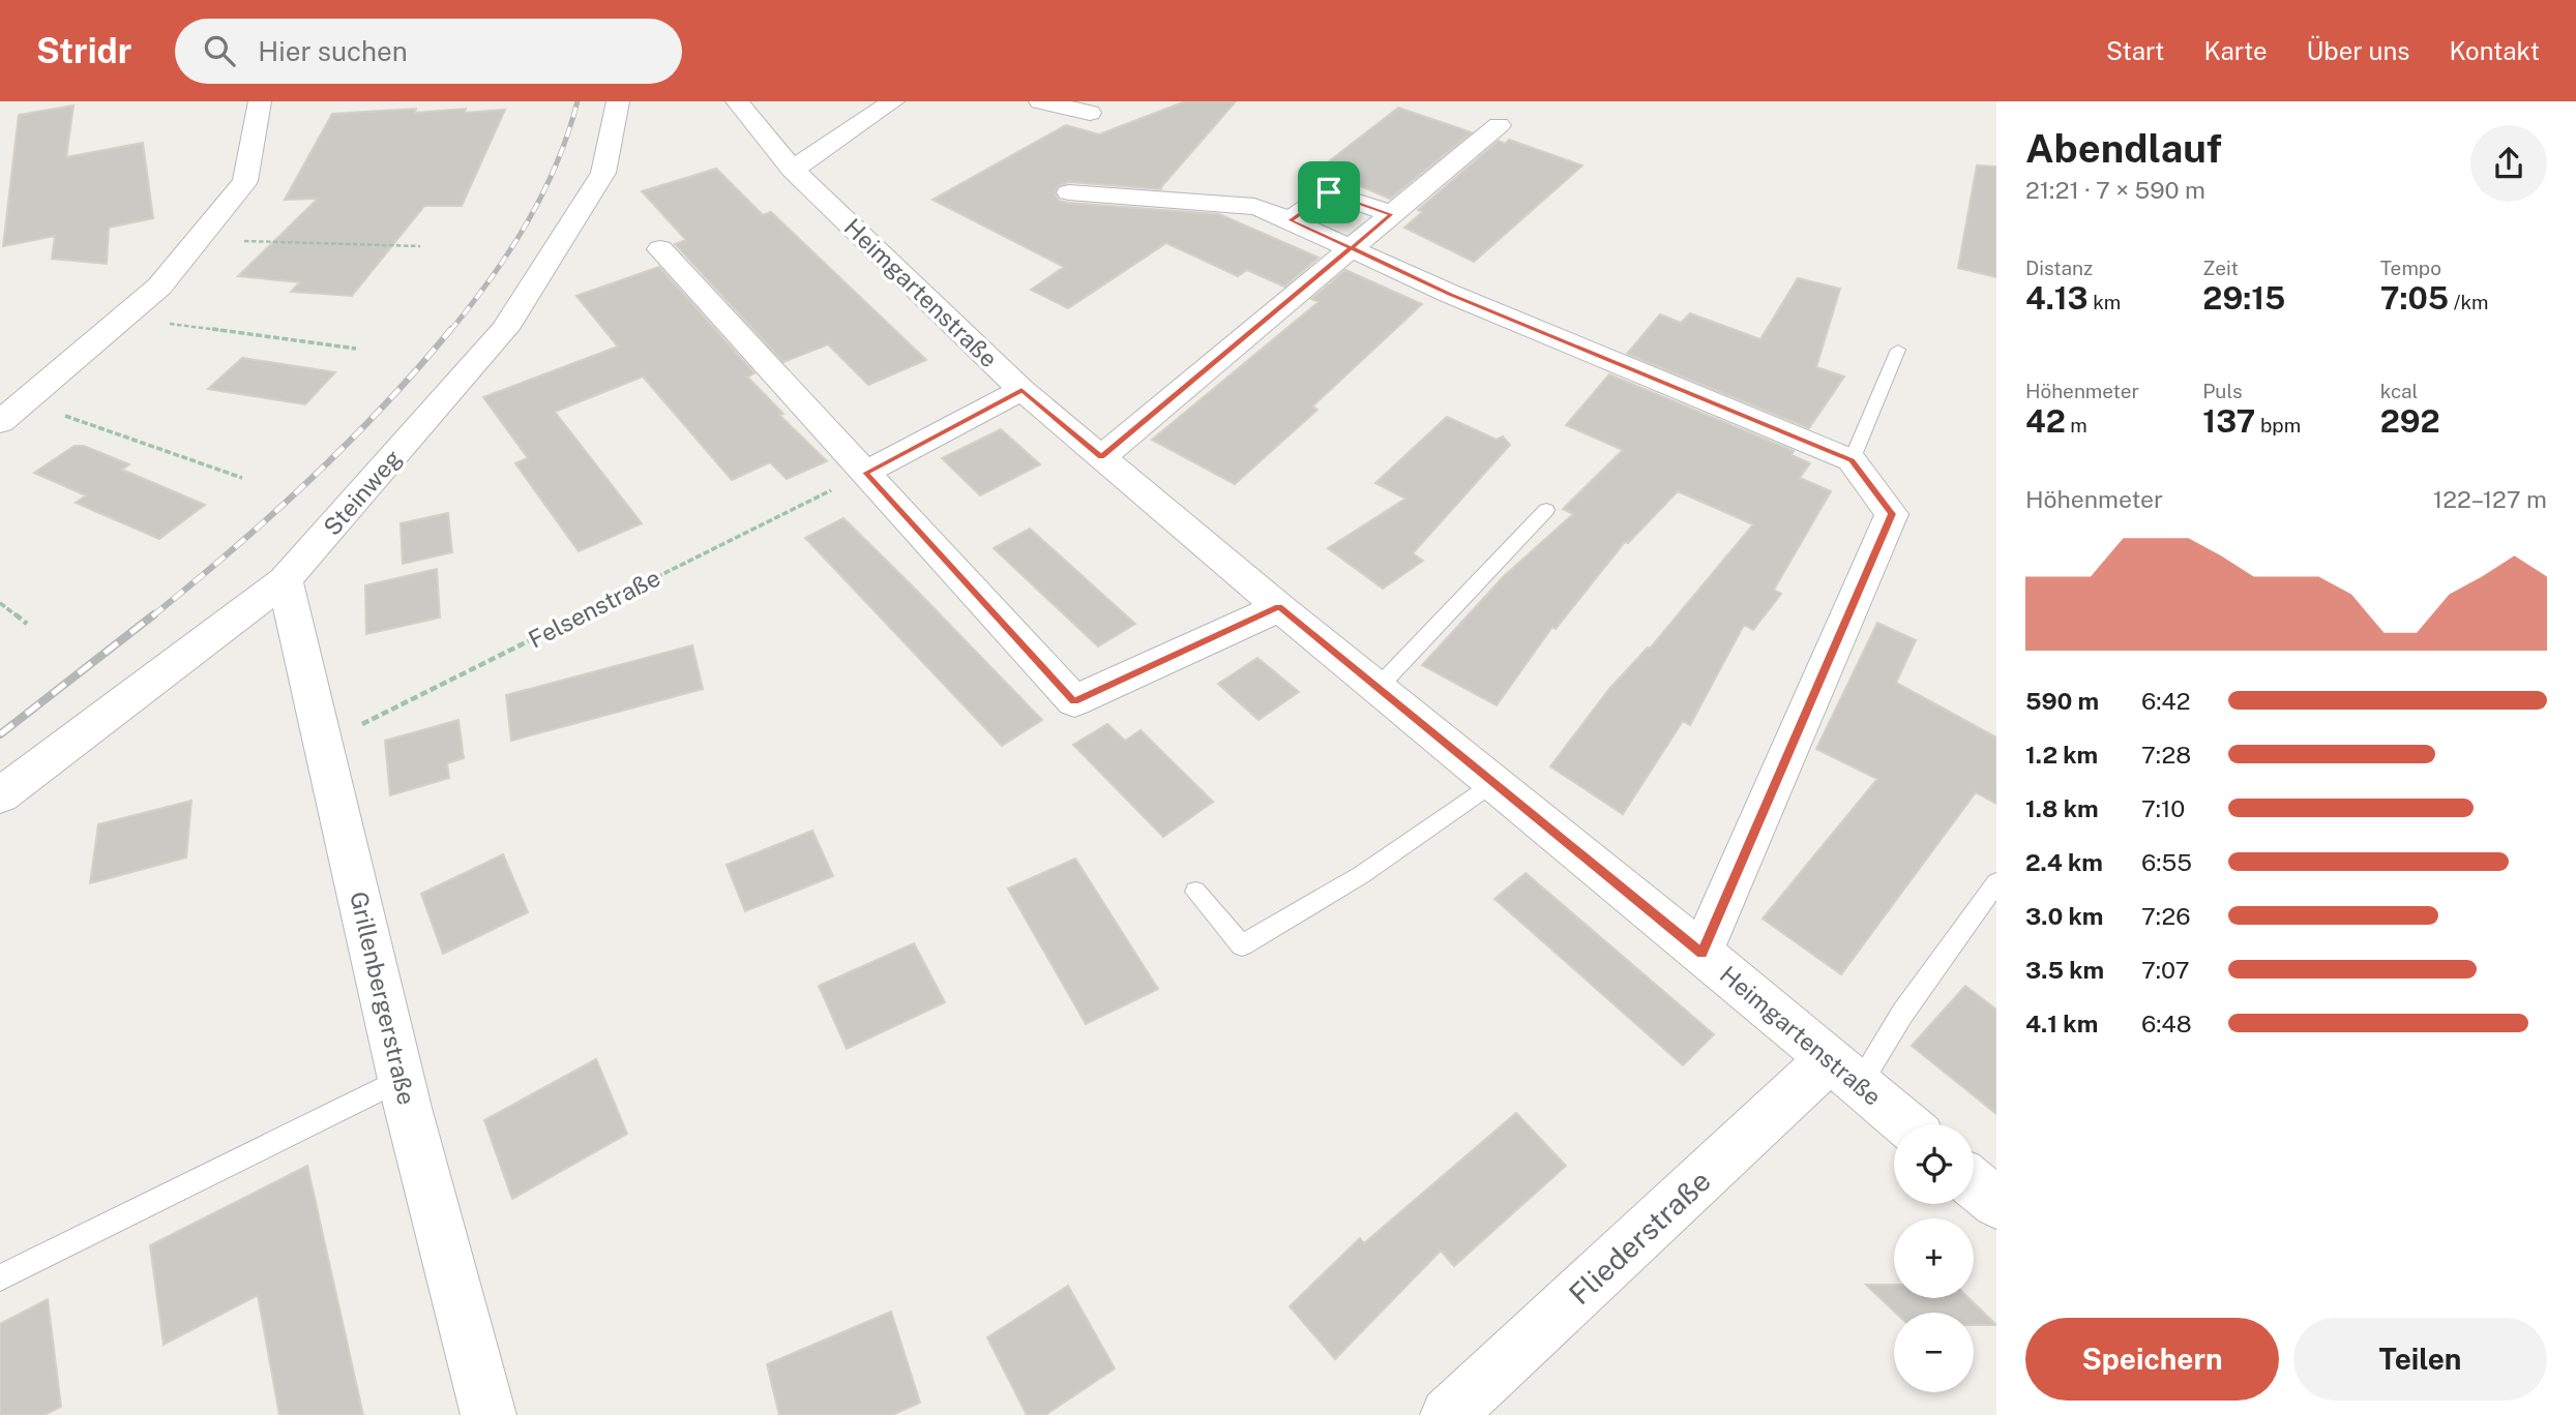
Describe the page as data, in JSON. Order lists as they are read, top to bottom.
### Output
{
  "streets": {
    "street": [
      "Heimgartenstraße",
      "Steinweg",
      "Grillenbergerstraße",
      "Fliederstraße"
    ],
    "path": ["Felsenstraße"]
  },
  "crossings": [
    ["Heimgartenstraße", "Fliederstraße"],
    ["Steinweg", "Grillenbergerstraße"],
    ["Felsenstraße", "Grillenbergerstraße"]
  ],
  "page": {
    "header": "Stridr",
    "search": "Hier suchen",
    "nav": [
      "Start",
      "Karte",
      "Über uns",
      "Kontakt"
    ],
    "heading": ["Abendlauf", "21:21 · 7 × 590 m"],
    "stats": [
      ["Distanz", "4.13 km"],
      ["Zeit", "29:15"],
      ["Tempo", "7:05 /km"],
      ["Höhenmeter", "42 m"],
      ["Puls", "137 bpm"],
      ["kcal", "292"]
    ],
    "chart": ["Höhenmeter", "122–127 m"],
    "list": [
      {
        "name": "590 m",
        "note": "6:42"
      },
      {
        "name": "1.2 km",
        "note": "7:28"
      },
      {
        "name": "1.8 km",
        "note": "7:10"
      },
      {
        "name": "2.4 km",
        "note": "6:55"
      },
      {
        "name": "3.0 km",
        "note": "7:26"
      },
      {
        "name": "3.5 km",
        "note": "7:07"
      },
      {
        "name": "4.1 km",
        "note": "6:48"
      }
    ],
    "map_buttons": ["+", "−"],
    "buttons": ["Speichern", "Teilen"]
  }
}
